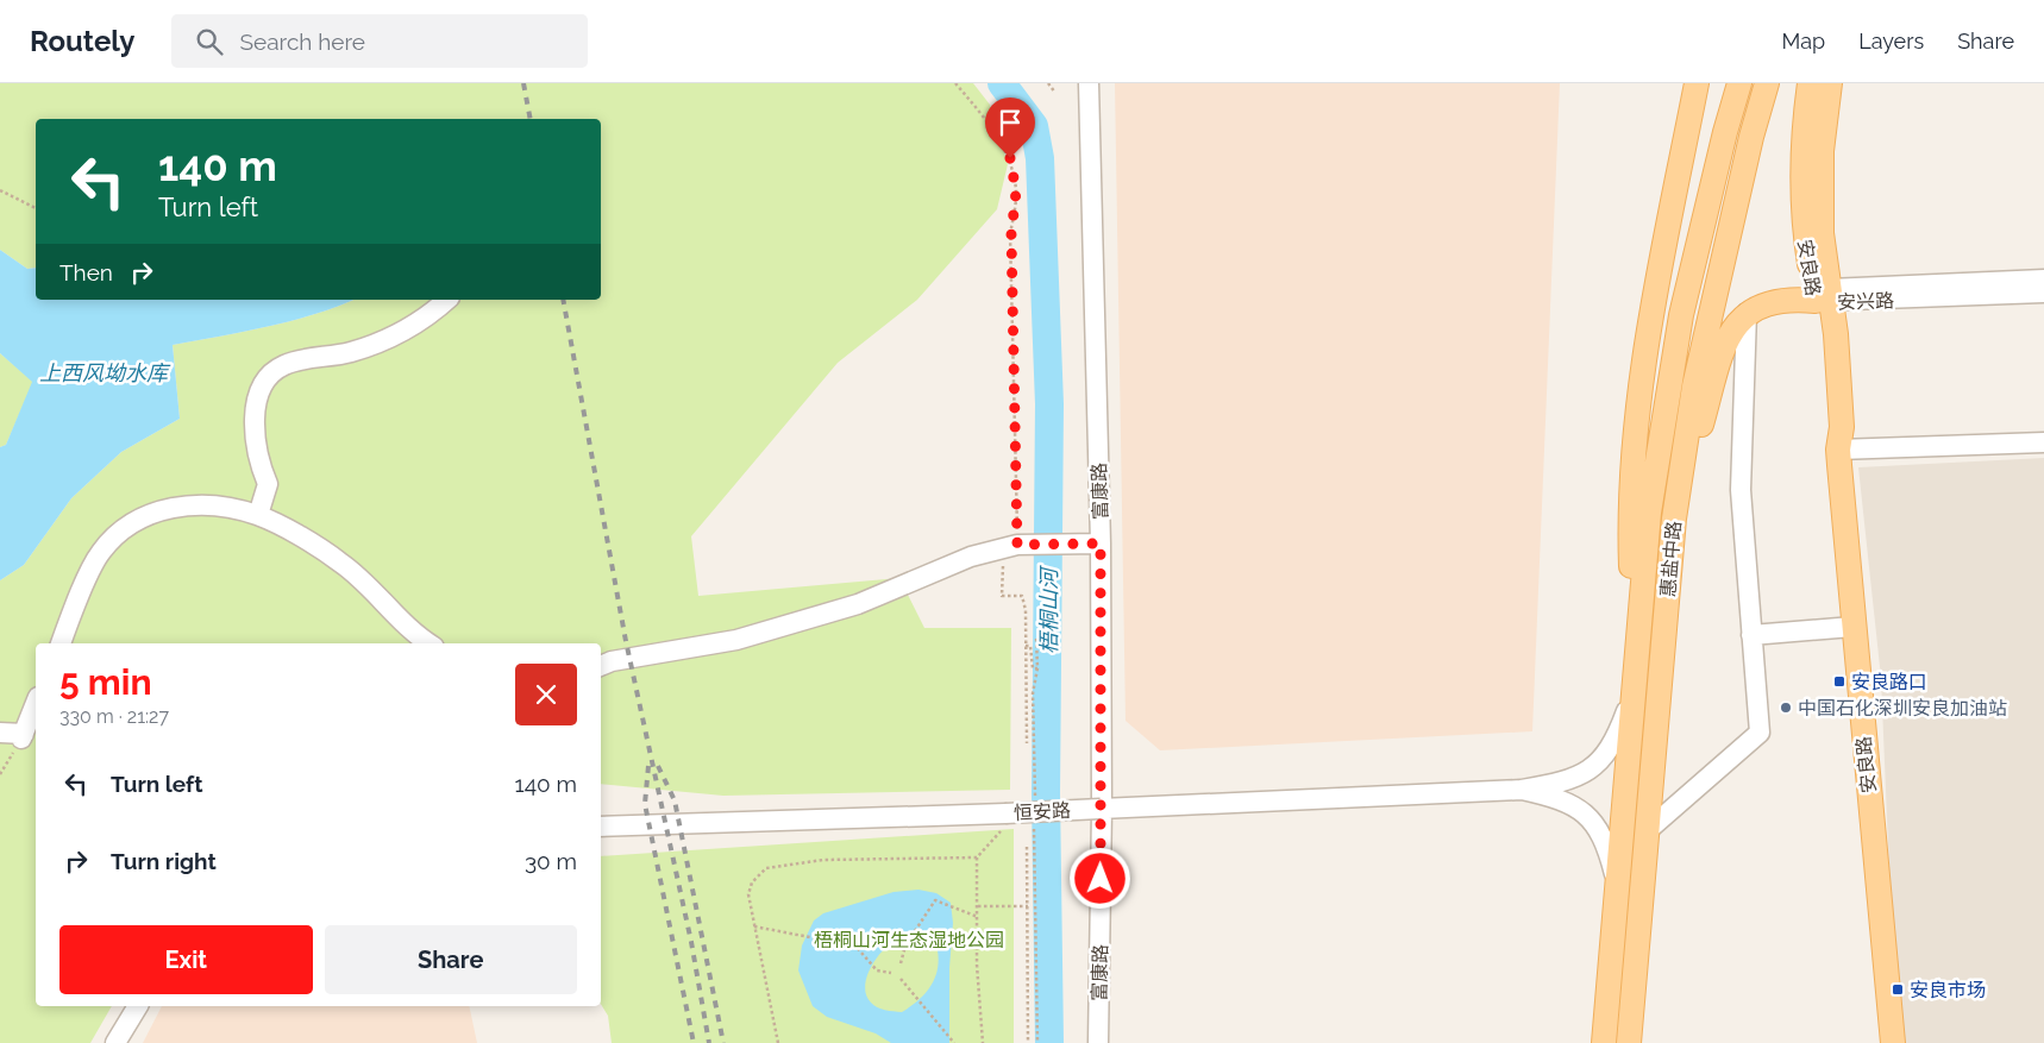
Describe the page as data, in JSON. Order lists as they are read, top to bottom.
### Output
{
  "streets": {
    "main road": ["安良路", "惠盐中路"],
    "street": ["安兴路", "富康路", "恒安路"]
  },
  "crossings": [
    ["安良路", "安兴路"],
    ["富康路", "恒安路"]
  ],
  "water": ["上西风坳水库", "梧桐山河"],
  "parks": ["梧桐山河生态湿地公园"],
  "places": {
    "transit": ["安良路口", "安良市场"],
    "other": ["中国石化深圳安良加油站"]
  },
  "page": {
    "header": "Routely",
    "search": "Search here",
    "nav": ["Map", "Layers", "Share"],
    "turn": ["140 m", "Turn left"],
    "then": "Then",
    "heading": ["5 min", "330 m · 21:27"],
    "list": [
      {
        "name": "Turn left",
        "value": "140 m"
      },
      {
        "name": "Turn right",
        "value": "30 m"
      }
    ],
    "buttons": ["Exit", "Share"]
  }
}
